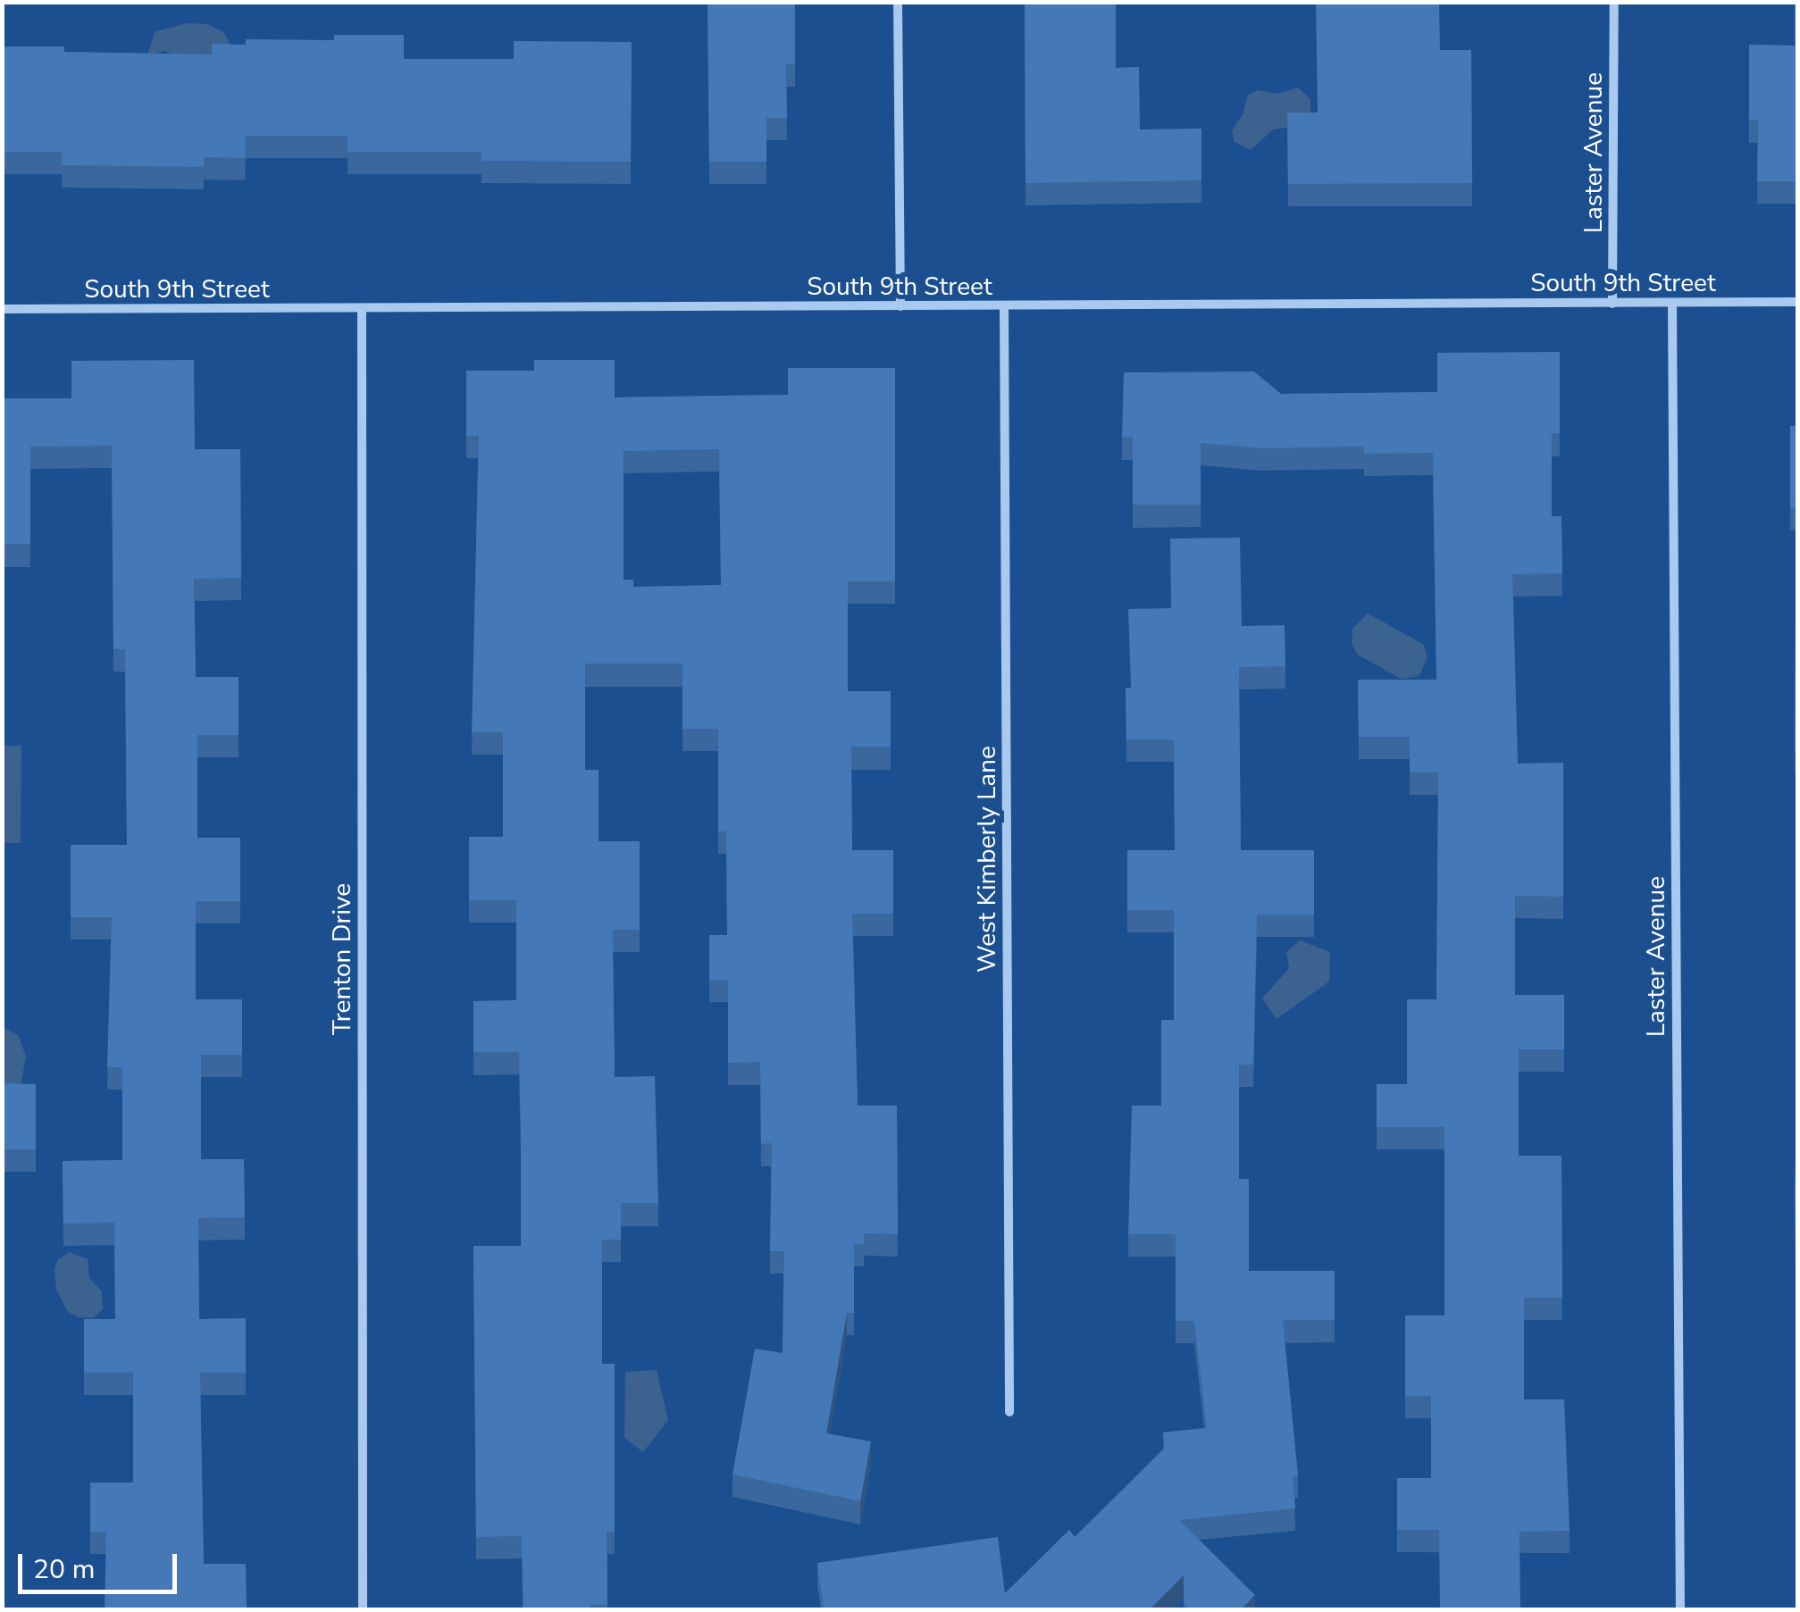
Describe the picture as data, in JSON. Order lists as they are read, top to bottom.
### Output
{
  "streets": {
    "street": [
      "Laster Avenue",
      "South 9th Street",
      "West Kimberly Lane",
      "Trenton Drive"
    ]
  },
  "crossings": [
    ["Laster Avenue", "South 9th Street"],
    ["South 9th Street", "West Kimberly Lane"],
    ["South 9th Street", "Trenton Drive"]
  ],
  "scale_bar": "20 m"
}
